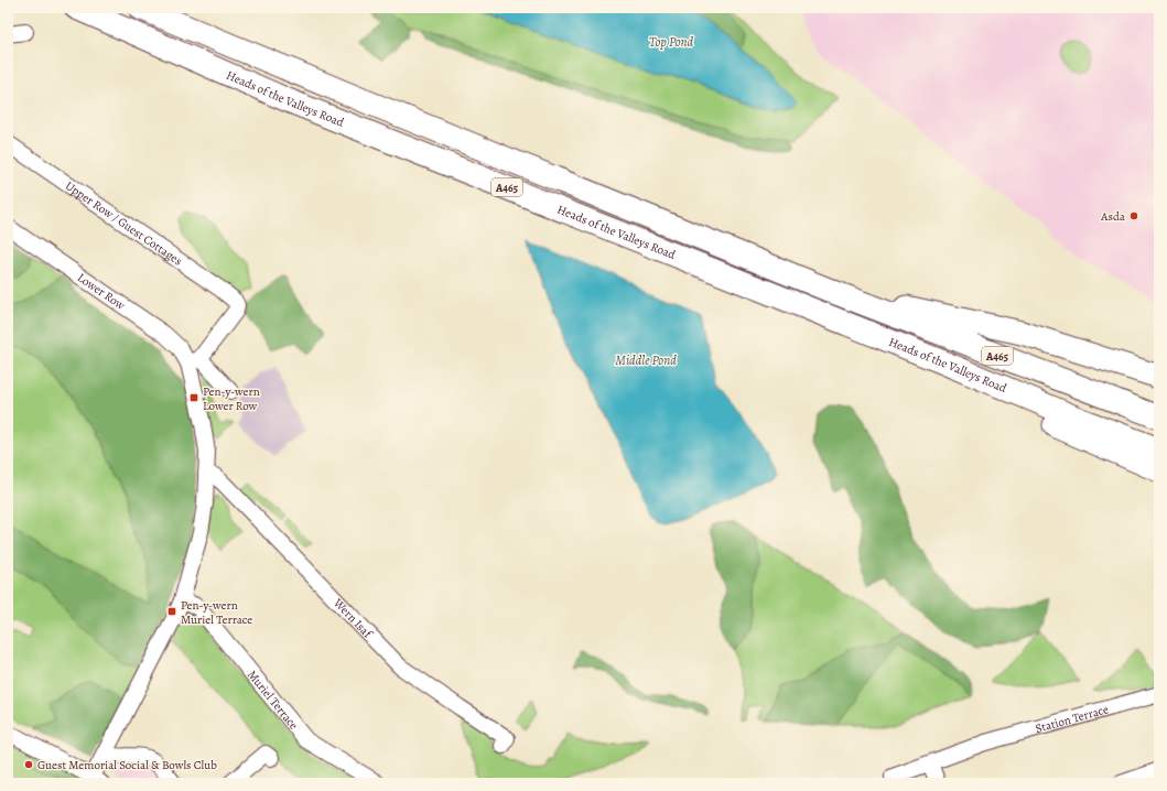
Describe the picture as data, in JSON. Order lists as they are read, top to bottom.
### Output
{
  "streets": {
    "highway": ["Heads of the Valleys Road", "A465"],
    "street": [
      "Upper Row / Guest Cottages",
      "Lower Row",
      "Wern Isaf",
      "Muriel Terrace",
      "Station Terrace"
    ]
  },
  "crossings": [
    ["Upper Row / Guest Cottages", "Lower Row"]
  ],
  "water": ["Top Pond", "Middle Pond"],
  "places": {
    "other": ["Asda", "Guest Memorial Social & Bowls Club"],
    "transit": ["Pen-y-wern Lower Row", "Pen-y-wern Muriel Terrace"]
  }
}
